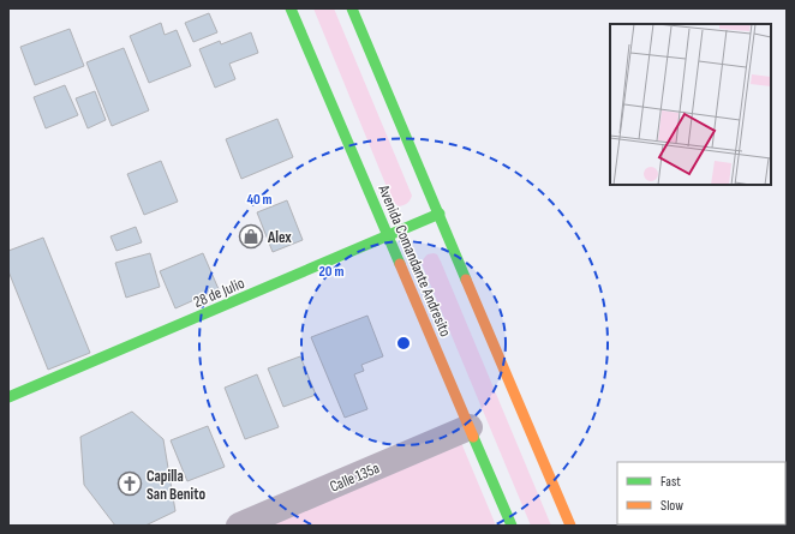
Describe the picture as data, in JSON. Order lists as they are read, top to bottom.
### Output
{
  "streets": {
    "main road": ["Avenida Comandante Andresito", "28 de Julio"],
    "street": ["Calle 135a"]
  },
  "crossings": [
    ["Avenida Comandante Andresito", "28 de Julio"],
    ["Avenida Comandante Andresito", "Calle 135a"]
  ],
  "places": {
    "shop": ["Alex"],
    "church": ["Capilla San Benito"]
  },
  "legend": ["Fast", "Slow"],
  "rings": ["40 m", "20 m"]
}
